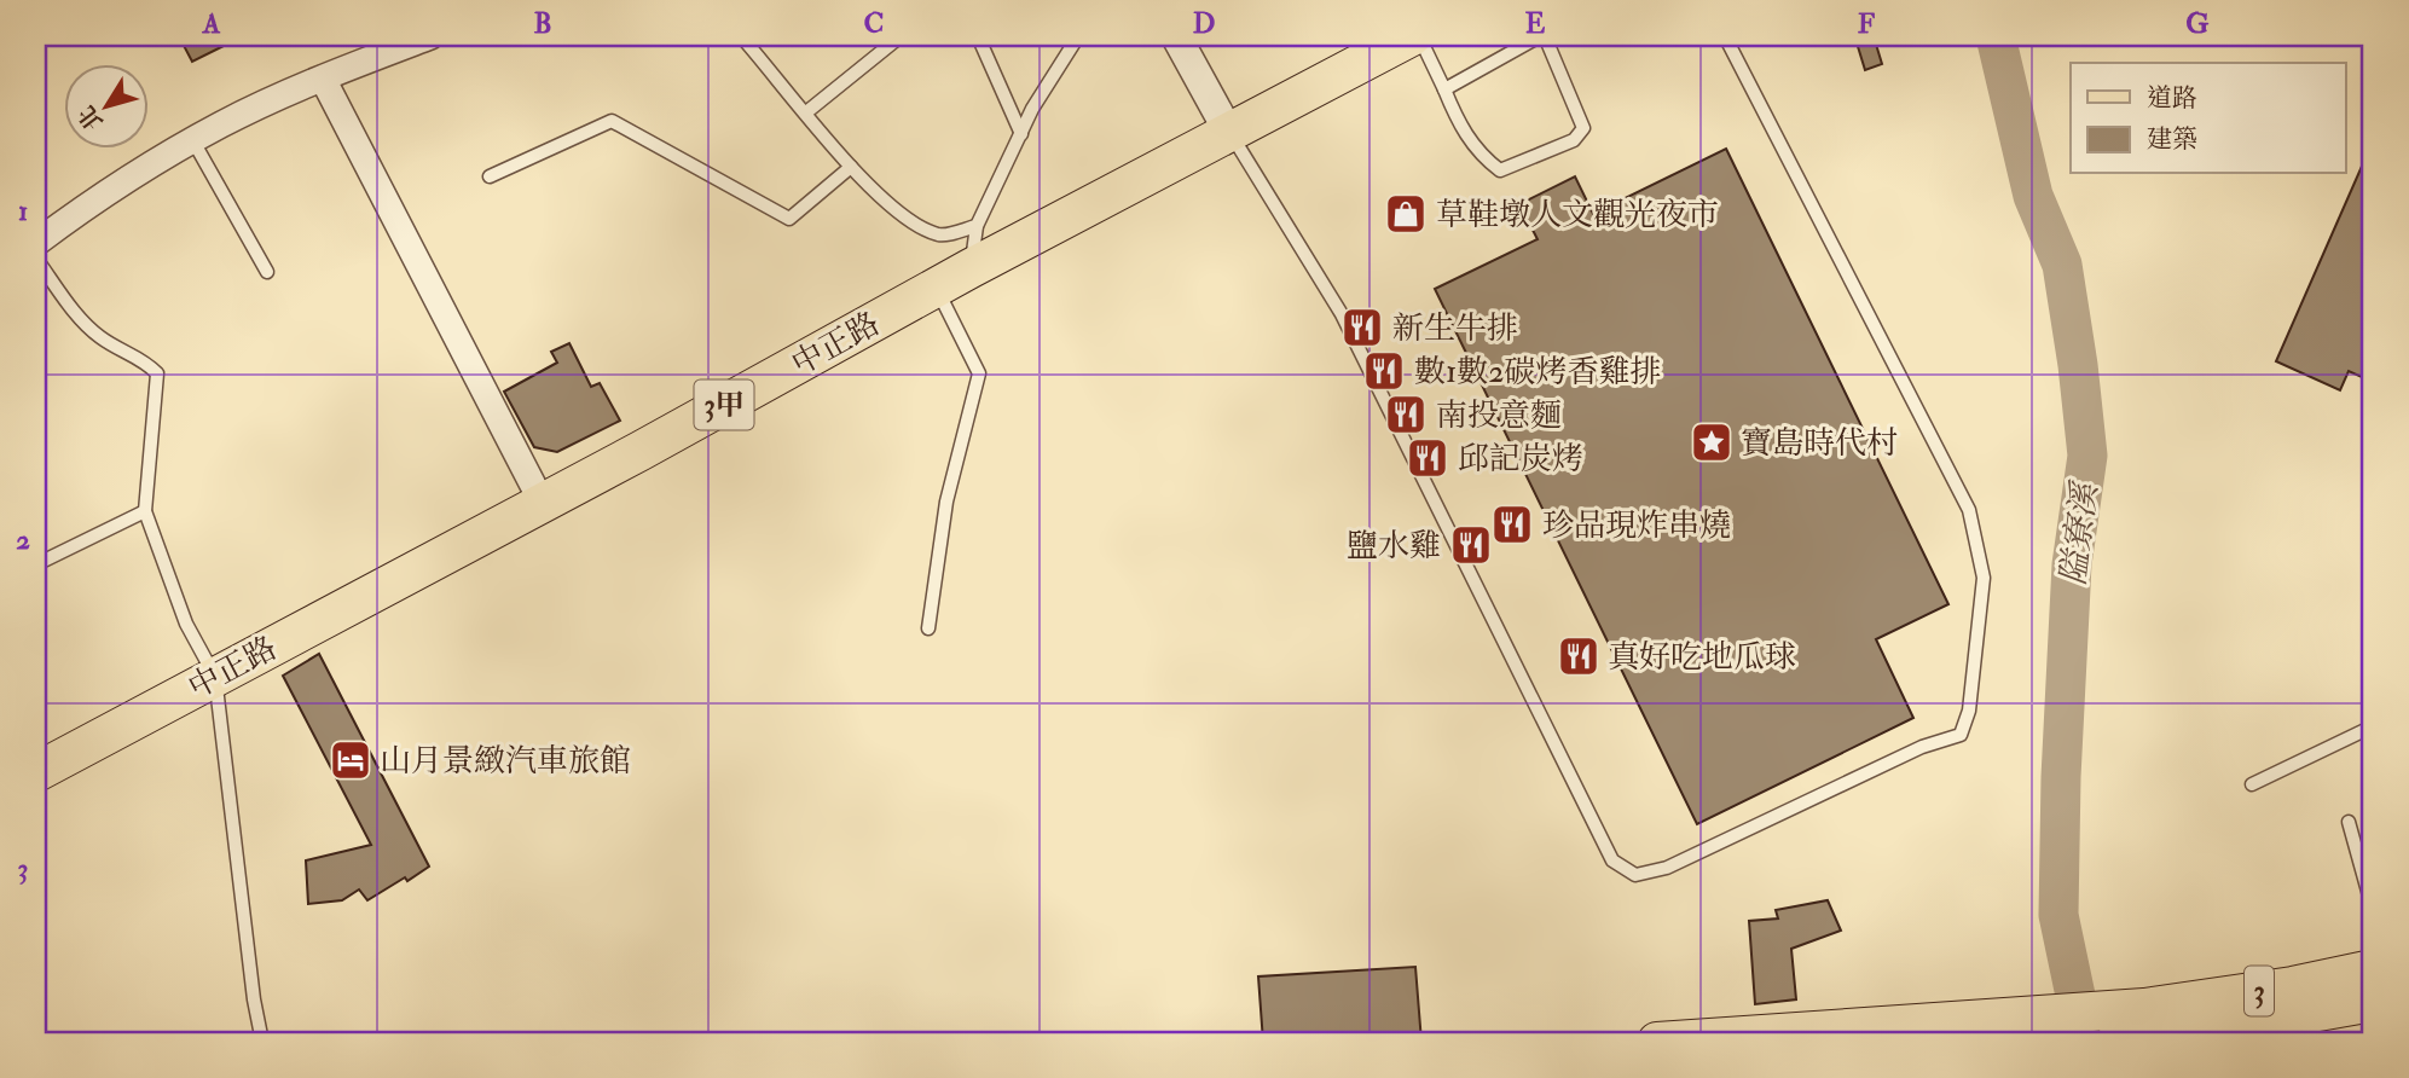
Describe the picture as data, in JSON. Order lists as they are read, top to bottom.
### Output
{
  "streets": {
    "main road": ["中正路", "3甲", "3"]
  },
  "water": ["隘寮溪"],
  "places": {
    "shop": ["草鞋墩人文觀光夜市"],
    "restaurant": [
      "新生牛排",
      "數1數2碳烤香雞排",
      "南投意麵",
      "邱記炭烤",
      "珍品現炸串燒",
      "鹽水雞",
      "真好吃地瓜球"
    ],
    "place": ["寶島時代村"],
    "hotel": ["山月景緻汽車旅館"]
  },
  "legend": ["道路", "建築"],
  "north": "bottom left",
  "grid": {
    "columns": [
      "A",
      "B",
      "C",
      "D",
      "E",
      "F",
      "G"
    ],
    "rows": ["1", "2", "3"]
  }
}
